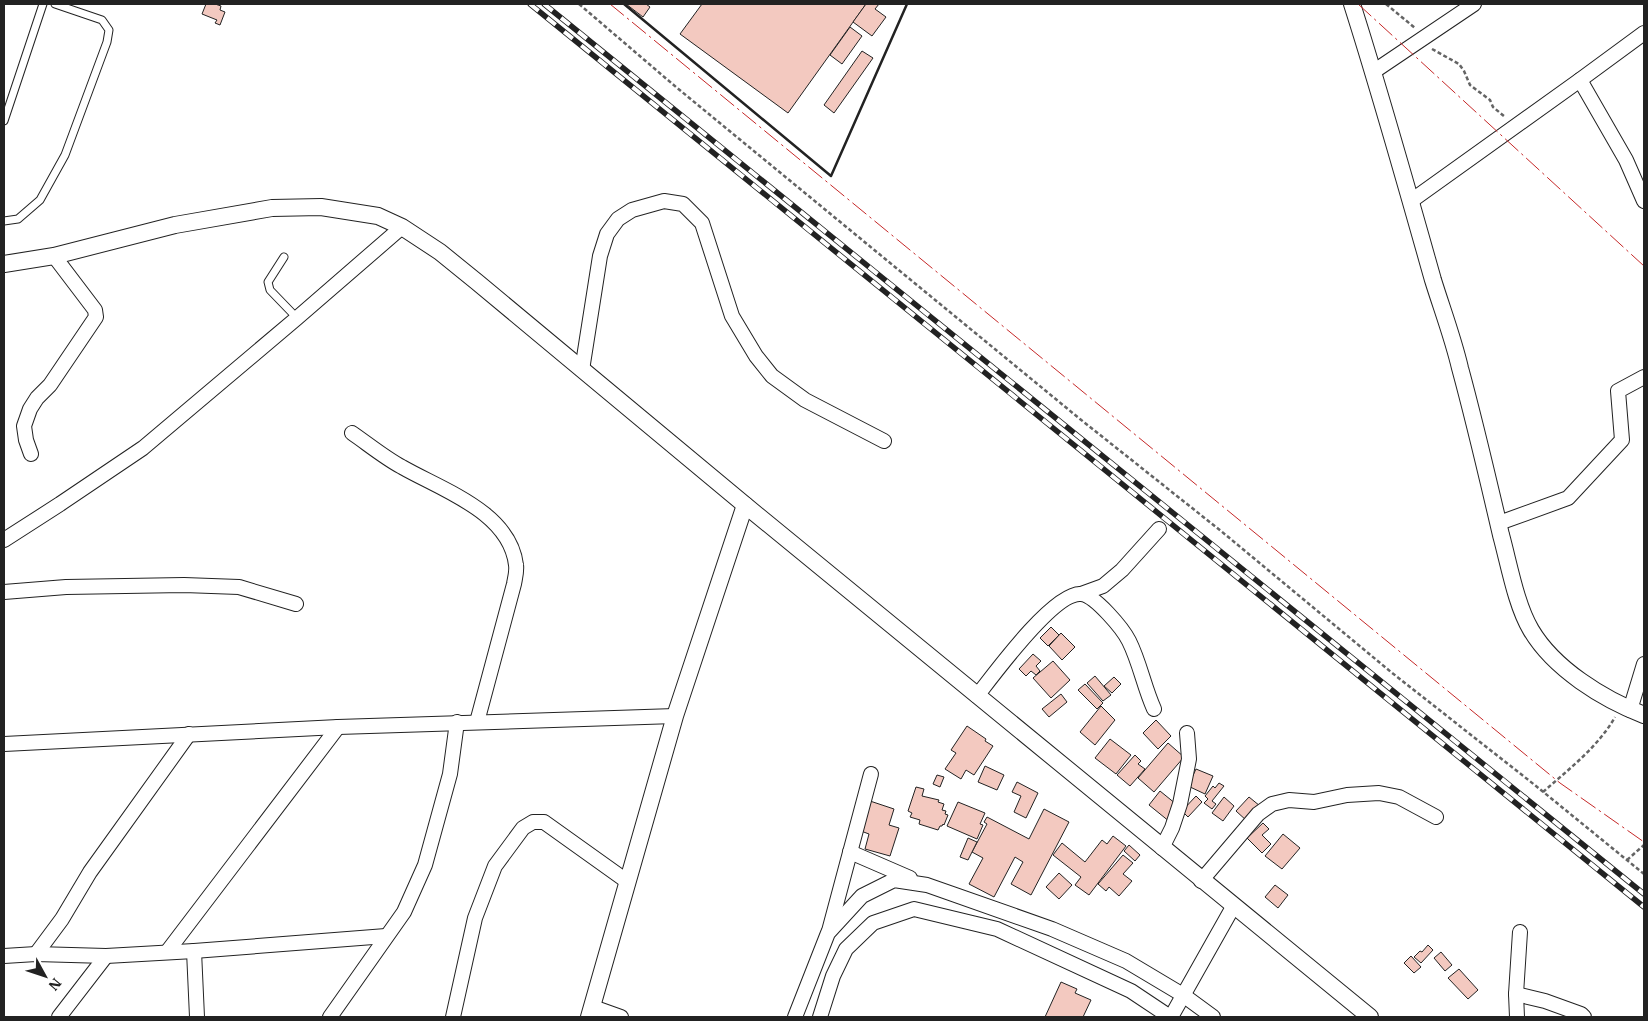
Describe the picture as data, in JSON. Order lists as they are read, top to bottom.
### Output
{
  "north": "bottom right"
}
